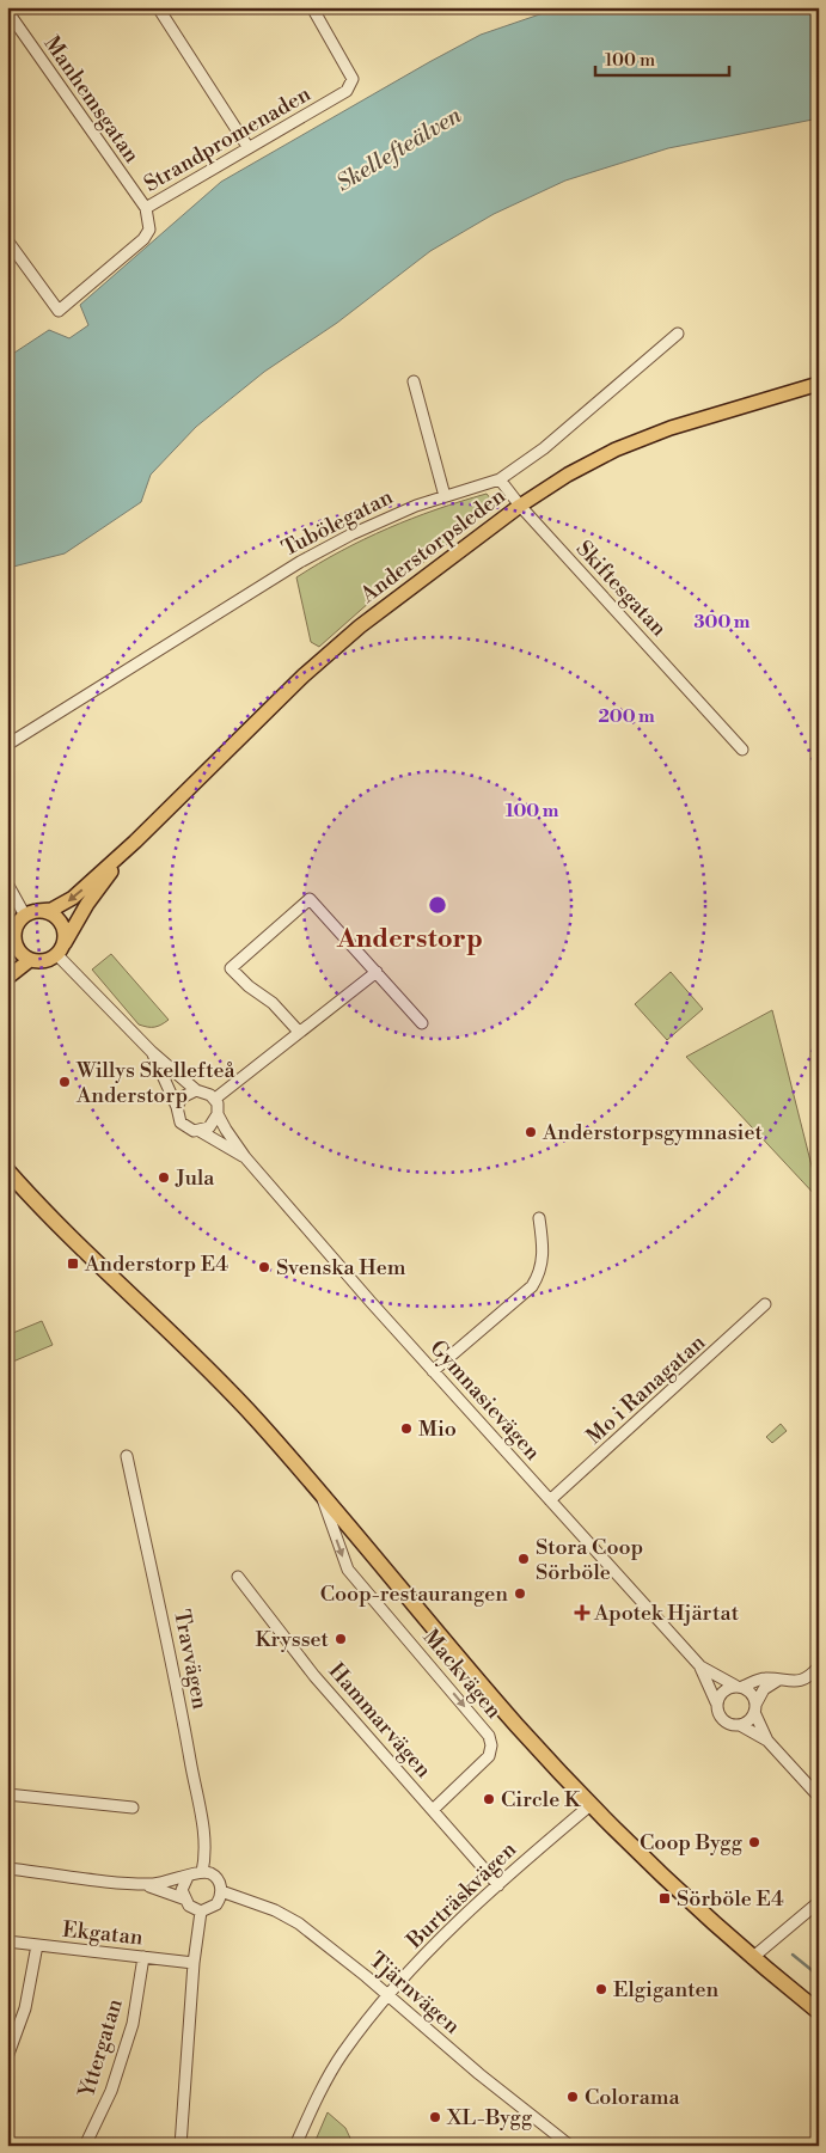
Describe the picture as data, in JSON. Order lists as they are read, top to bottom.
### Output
{
  "streets": {
    "main road": ["Anderstorpsleden"],
    "street": [
      "Manhemsgatan",
      "Strandpromenaden",
      "Tubölegatan",
      "Skiftesgatan",
      "Mo i Ranagatan",
      "Gymnasievägen",
      "Travvägen",
      "Mackvägen",
      "Hammarvägen",
      "Burträskvägen",
      "Ekgatan",
      "Tjärnvägen",
      "Yttergatan"
    ]
  },
  "crossings": [
    ["Manhemsgatan", "Strandpromenaden"],
    ["Tubölegatan", "Skiftesgatan"],
    ["Anderstorpsleden", "Skiftesgatan"],
    ["Mo i Ranagatan", "Gymnasievägen"],
    ["Travvägen", "Tjärnvägen"],
    ["Mackvägen", "Hammarvägen"],
    ["Hammarvägen", "Burträskvägen"],
    ["Burträskvägen", "Tjärnvägen"],
    ["Ekgatan", "Yttergatan"]
  ],
  "one_way": ["Mackvägen"],
  "districts": ["Anderstorp"],
  "water": ["Skellefteälven"],
  "places": {
    "other": [
      "Willys Skellefteå Anderstorp",
      "Anderstorpsgymnasiet",
      "Jula",
      "Svenska Hem",
      "Mio",
      "Stora Coop Sörböle",
      "Coop-restaurangen",
      "Krysset",
      "Circle K",
      "Coop Bygg",
      "Elgiganten",
      "Colorama",
      "XL-Bygg"
    ],
    "transit": ["Anderstorp E4", "Sörböle E4"],
    "health": ["Apotek Hjärtat"]
  },
  "scale_bar": "100 m",
  "rings": ["300 m", "200 m", "100 m"]
}
